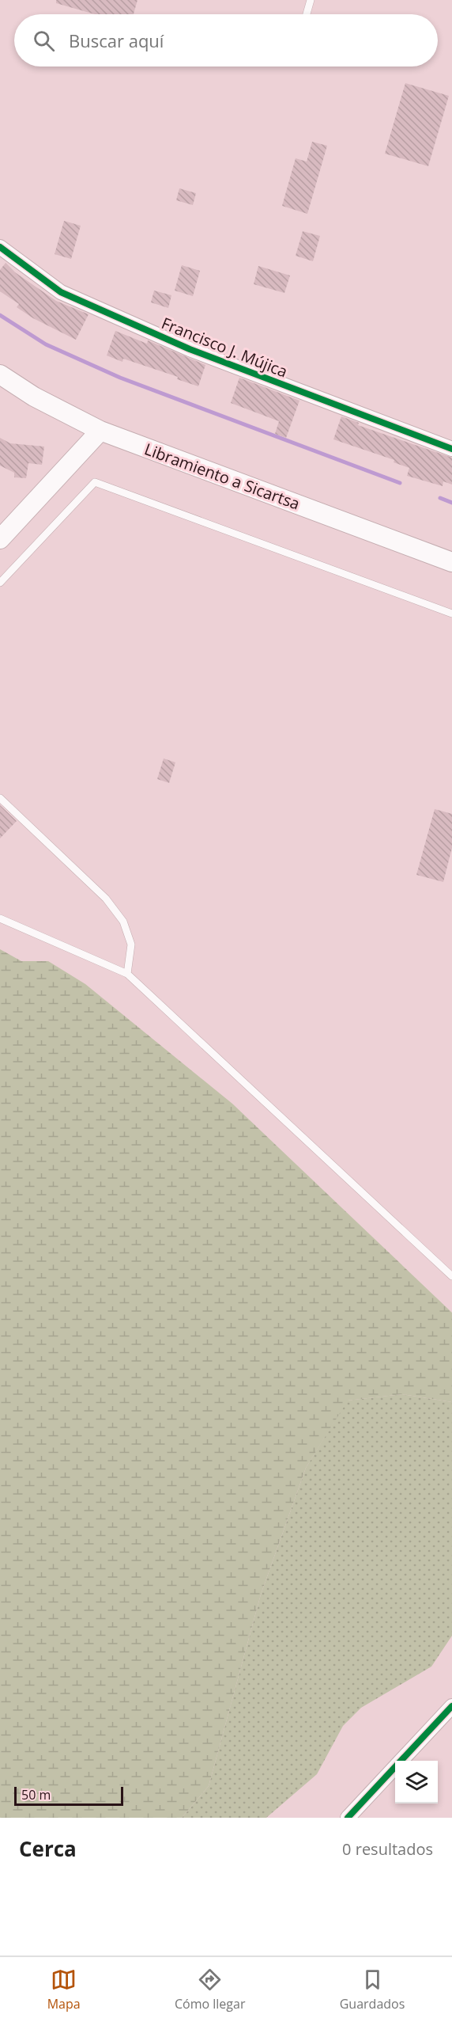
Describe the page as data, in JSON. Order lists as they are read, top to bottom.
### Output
{
  "streets": {
    "main road": ["Libramiento a Sicartsa"],
    "street": ["Francisco J. Mújica"]
  },
  "scale_bar": "50 m",
  "page": {
    "search": "Buscar aquí",
    "scale": "50 m",
    "heading": ["Cerca", "0 resultados"],
    "nav": ["Mapa", "Cómo llegar", "Guardados"]
  }
}
